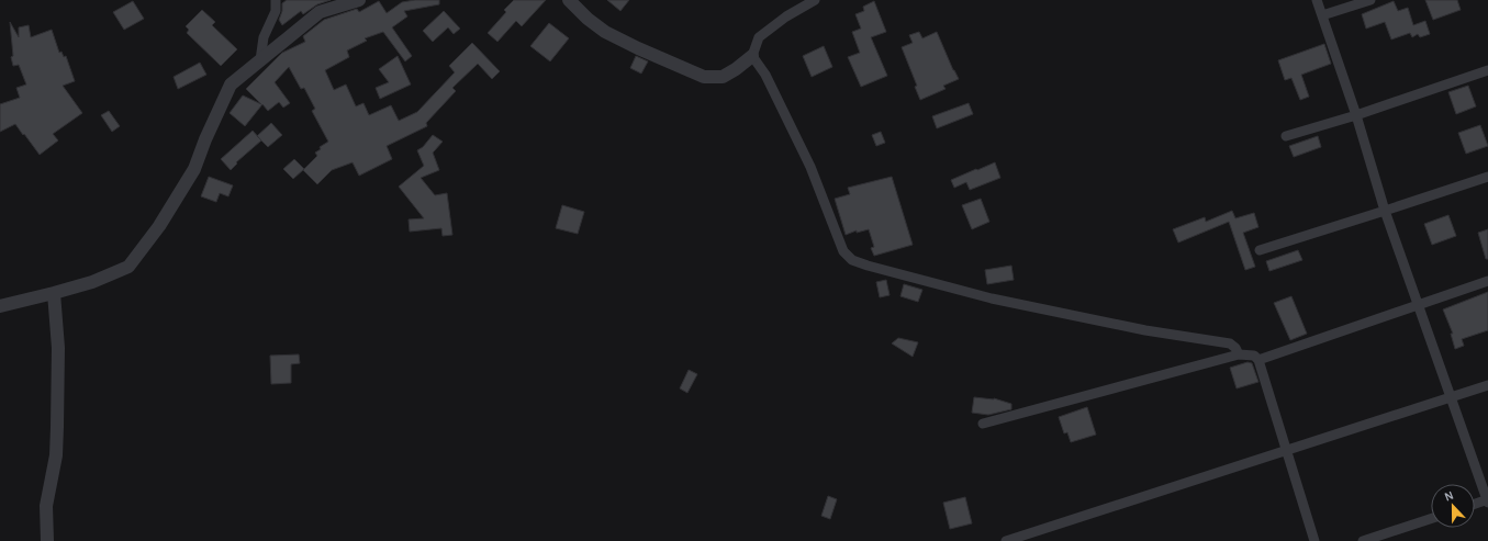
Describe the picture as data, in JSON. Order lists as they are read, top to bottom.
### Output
{
  "north": "top"
}
